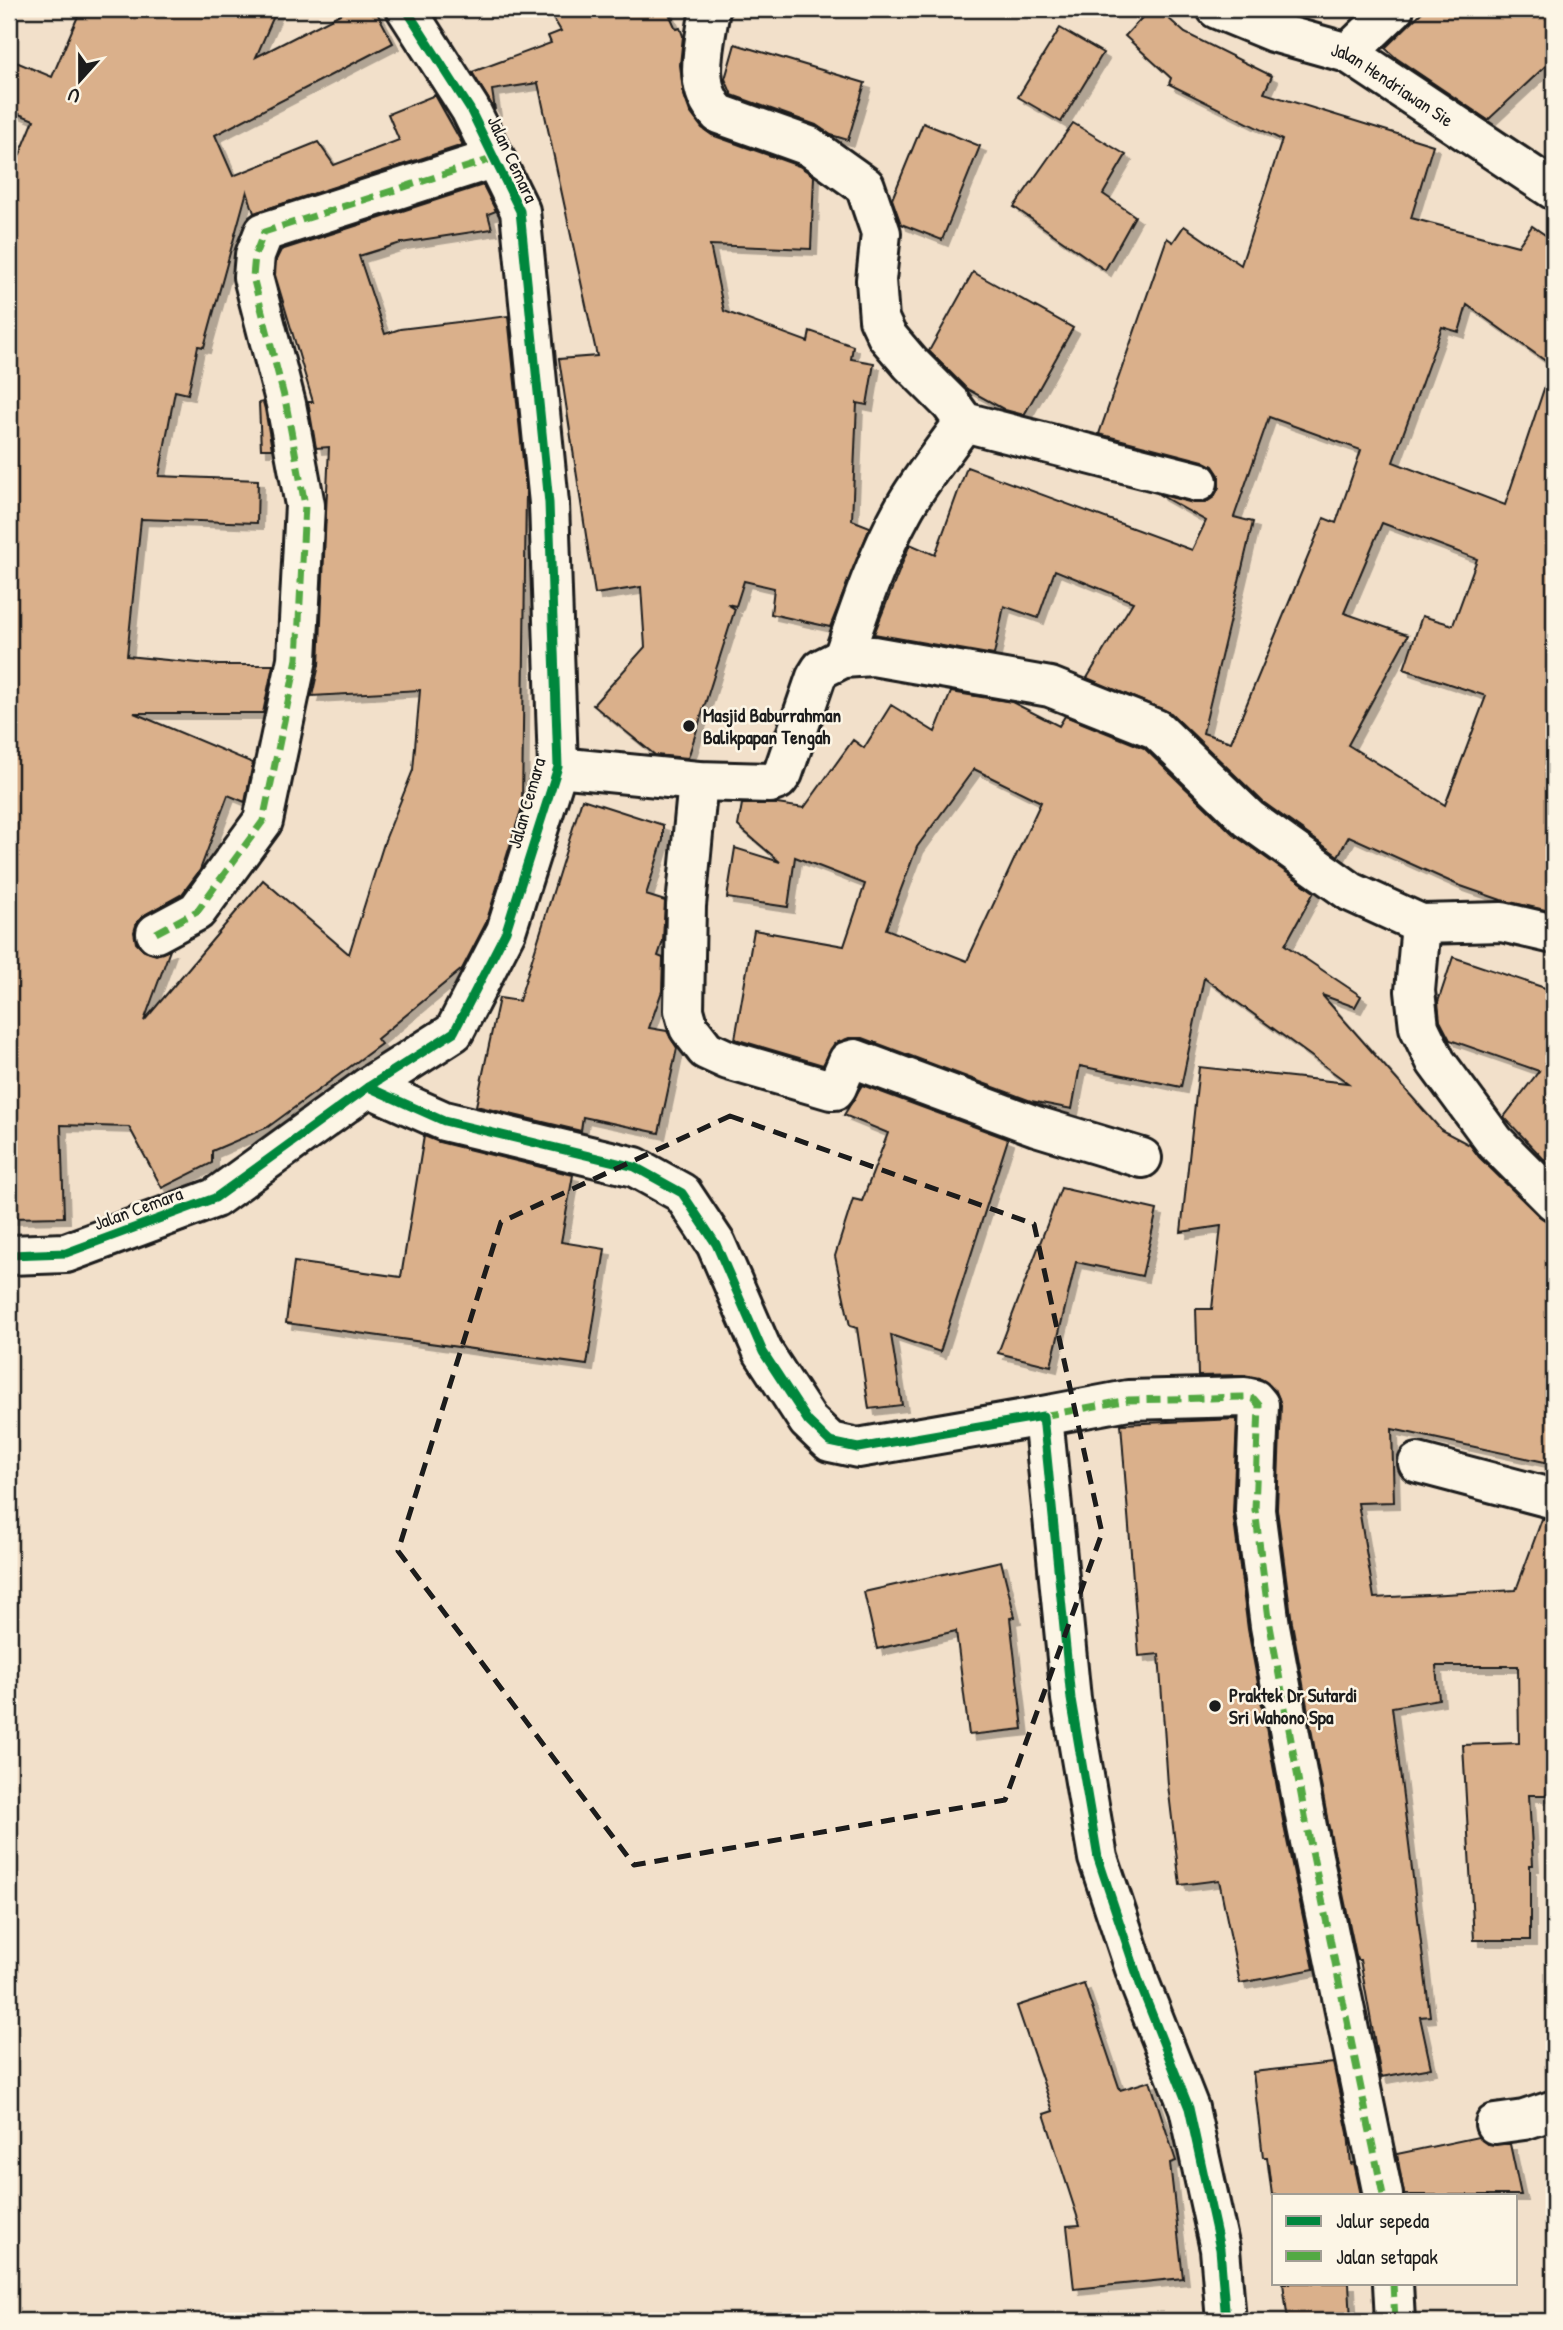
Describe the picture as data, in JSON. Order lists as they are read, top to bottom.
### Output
{
  "streets": {
    "street": ["Jalan Hendriawan Sie", "Jalan Cemara"]
  },
  "places": ["Masjid Baburrahman Balikpapan Tengah", "Praktek Dr Sutardi Sri Wahono Spa"],
  "legend": ["Jalur sepeda", "Jalan setapak"],
  "north": "bottom"
}
